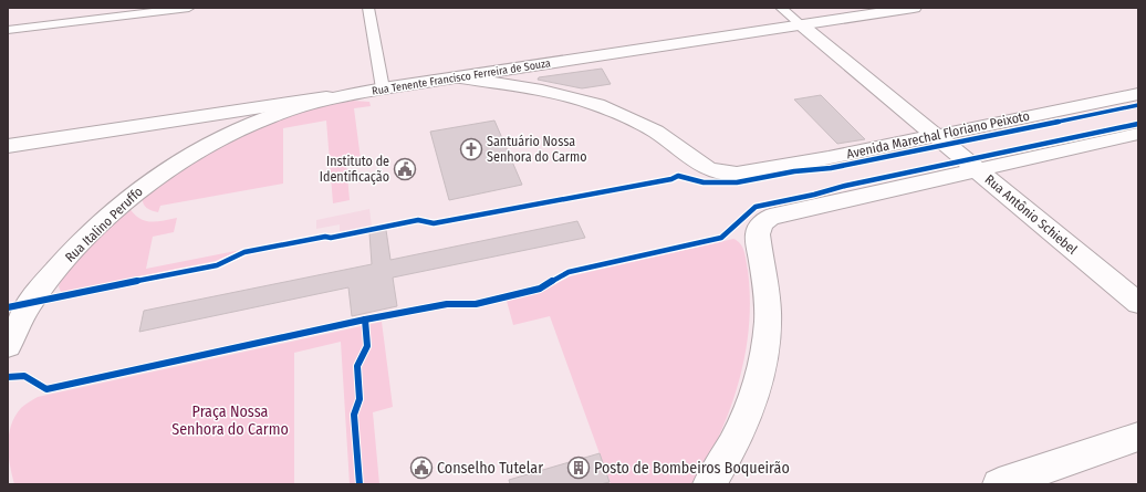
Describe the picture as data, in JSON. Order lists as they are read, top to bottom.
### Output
{
  "streets": {
    "street": [
      "Rua Tenente Francisco Ferreira de Souza",
      "Avenida Marechal Floriano Peixoto",
      "Rua Antônio Schiebel",
      "Rua Italino Peruffo"
    ]
  },
  "crossings": [
    ["Rua Tenente Francisco Ferreira de Souza", "Avenida Marechal Floriano Peixoto"],
    ["Rua Tenente Francisco Ferreira de Souza", "Rua Antônio Schiebel"],
    ["Rua Tenente Francisco Ferreira de Souza", "Rua Italino Peruffo"],
    ["Avenida Marechal Floriano Peixoto", "Rua Antônio Schiebel"]
  ],
  "parks": ["Praça Nossa Senhora do Carmo"],
  "places": {
    "church": ["Santuário Nossa Senhora do Carmo"],
    "public building": ["Instituto de Identificação", "Conselho Tutelar"],
    "building": ["Posto de Bombeiros Boqueirão"]
  }
}
